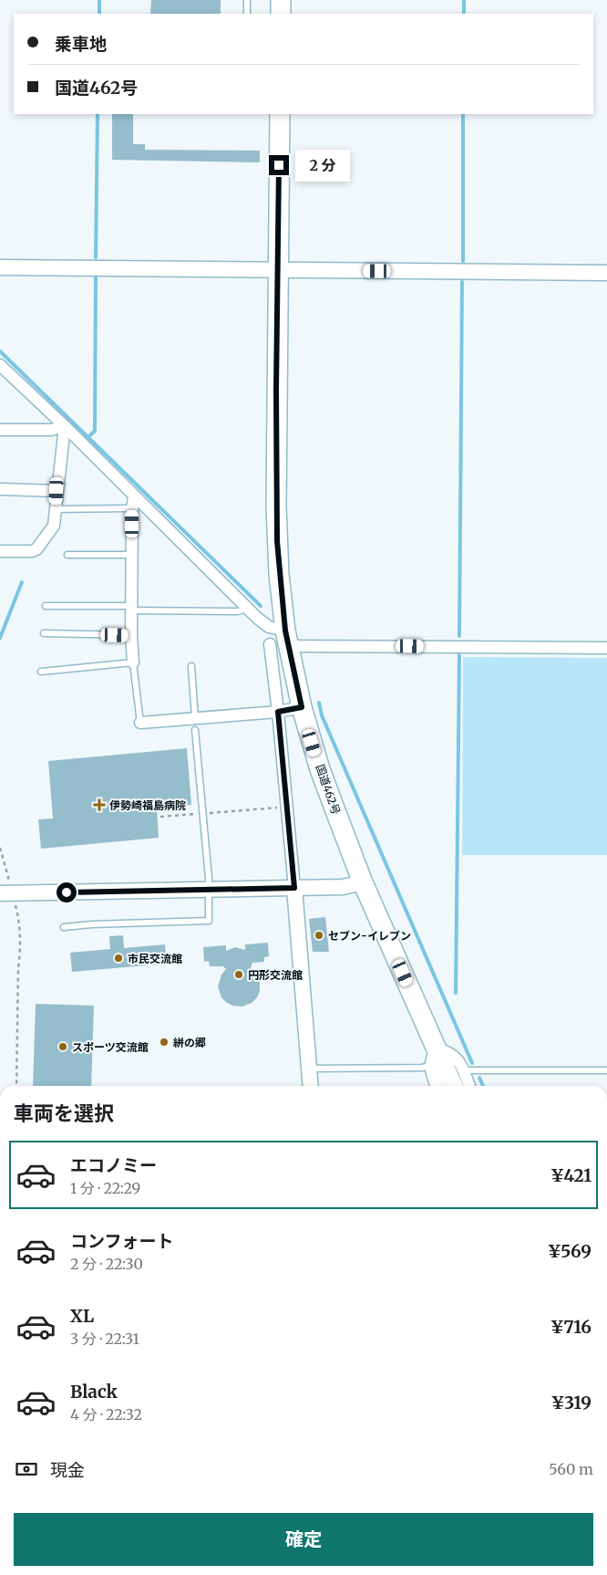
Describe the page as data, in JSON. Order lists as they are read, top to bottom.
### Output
{
  "streets": {
    "highway": ["国道462号"]
  },
  "places": {
    "health": ["伊勢崎福島病院"],
    "other": [
      "セブン-イレブン",
      "市民交流館",
      "円形交流館",
      "絣の郷",
      "スポーツ交流館"
    ]
  },
  "page": {
    "banner": ["乗車地", "国道462号"],
    "bubble": "2 分",
    "heading": "車両を選択",
    "list": [
      {
        "name": "エコノミー",
        "note": "1 分 · 22:29",
        "value": "¥421"
      },
      {
        "name": "コンフォート",
        "note": "2 分 · 22:30",
        "value": "¥569"
      },
      {
        "name": "XL",
        "note": "3 分 · 22:31",
        "value": "¥716"
      },
      {
        "name": "Black",
        "note": "4 分 · 22:32",
        "value": "¥319"
      }
    ],
    "pay": ["現金", "560 m"],
    "buttons": "確定"
  }
}
